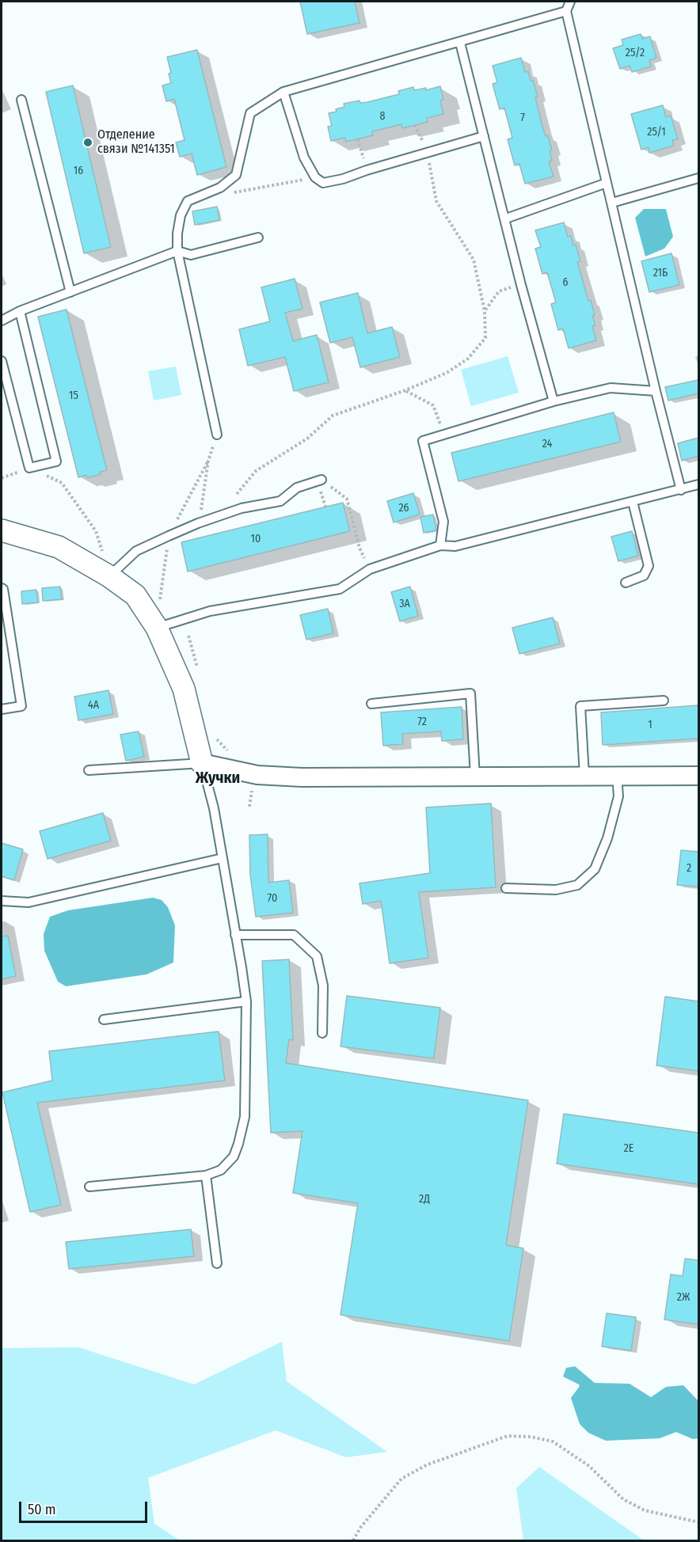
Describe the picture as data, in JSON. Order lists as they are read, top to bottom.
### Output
{
  "districts": ["Жучки"],
  "places": ["Отделение связи №141351"],
  "house_numbers": [
    "25/2",
    "8",
    "7",
    "25/1",
    "16",
    "21Б",
    "6",
    "15",
    "24",
    "26",
    "10",
    "3А",
    "4А",
    "72",
    "1",
    "2",
    "70",
    "2Е",
    "2Д",
    "2Ж"
  ],
  "scale_bar": "50 m"
}
